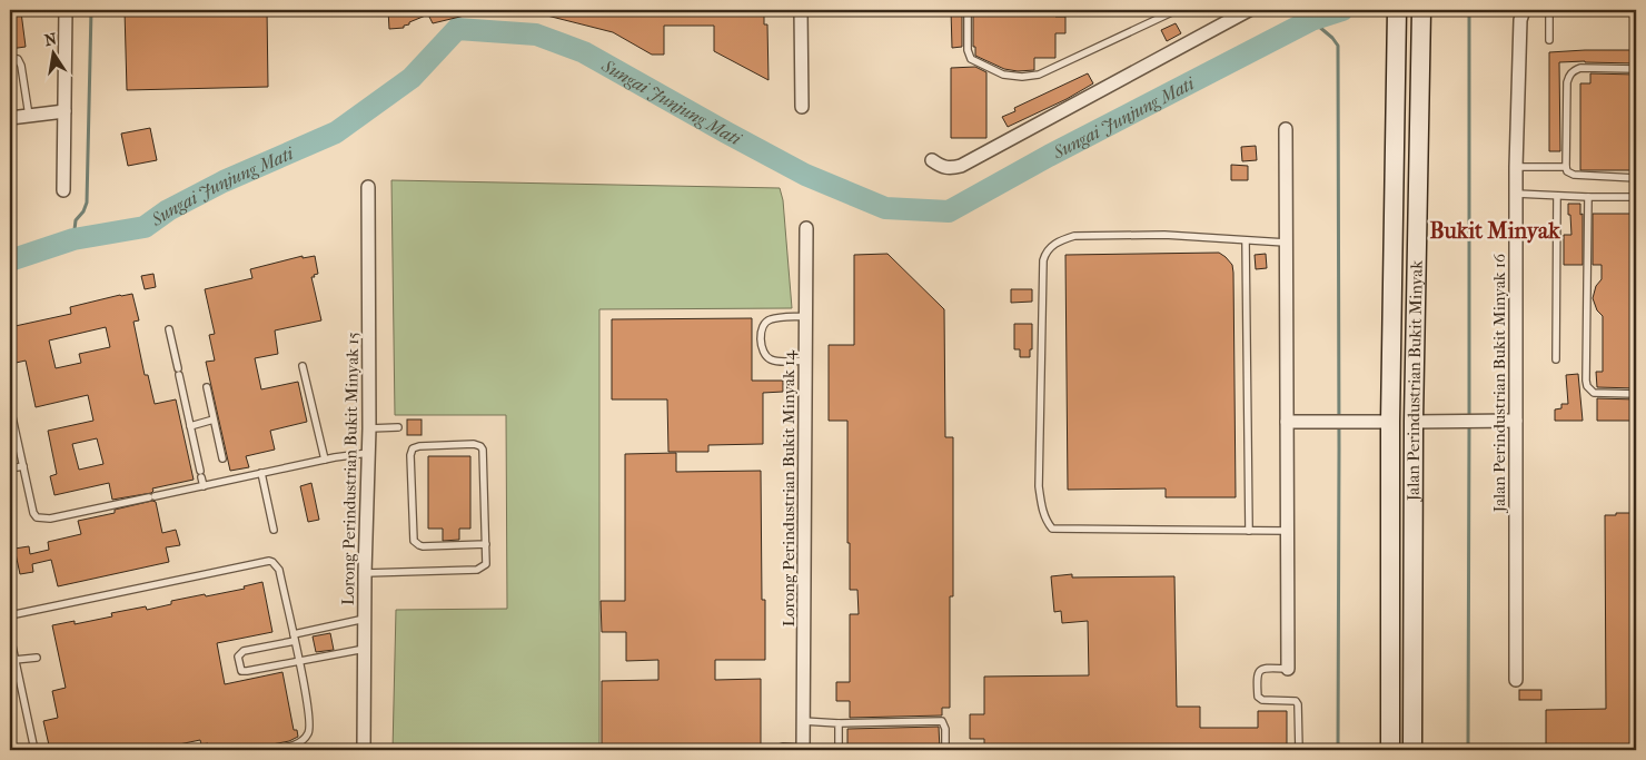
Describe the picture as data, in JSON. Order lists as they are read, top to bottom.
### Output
{
  "streets": {
    "main road": ["Jalan Perindustrian Bukit Minyak"],
    "street": ["Jalan Perindustrian Bukit Minyak 16", "Lorong Perindustrian Bukit Minyak 15", "Lorong Perindustrian Bukit Minyak 14"]
  },
  "districts": ["Bukit Minyak"],
  "water": ["Sungai Junjung Mati"],
  "north": "top"
}
